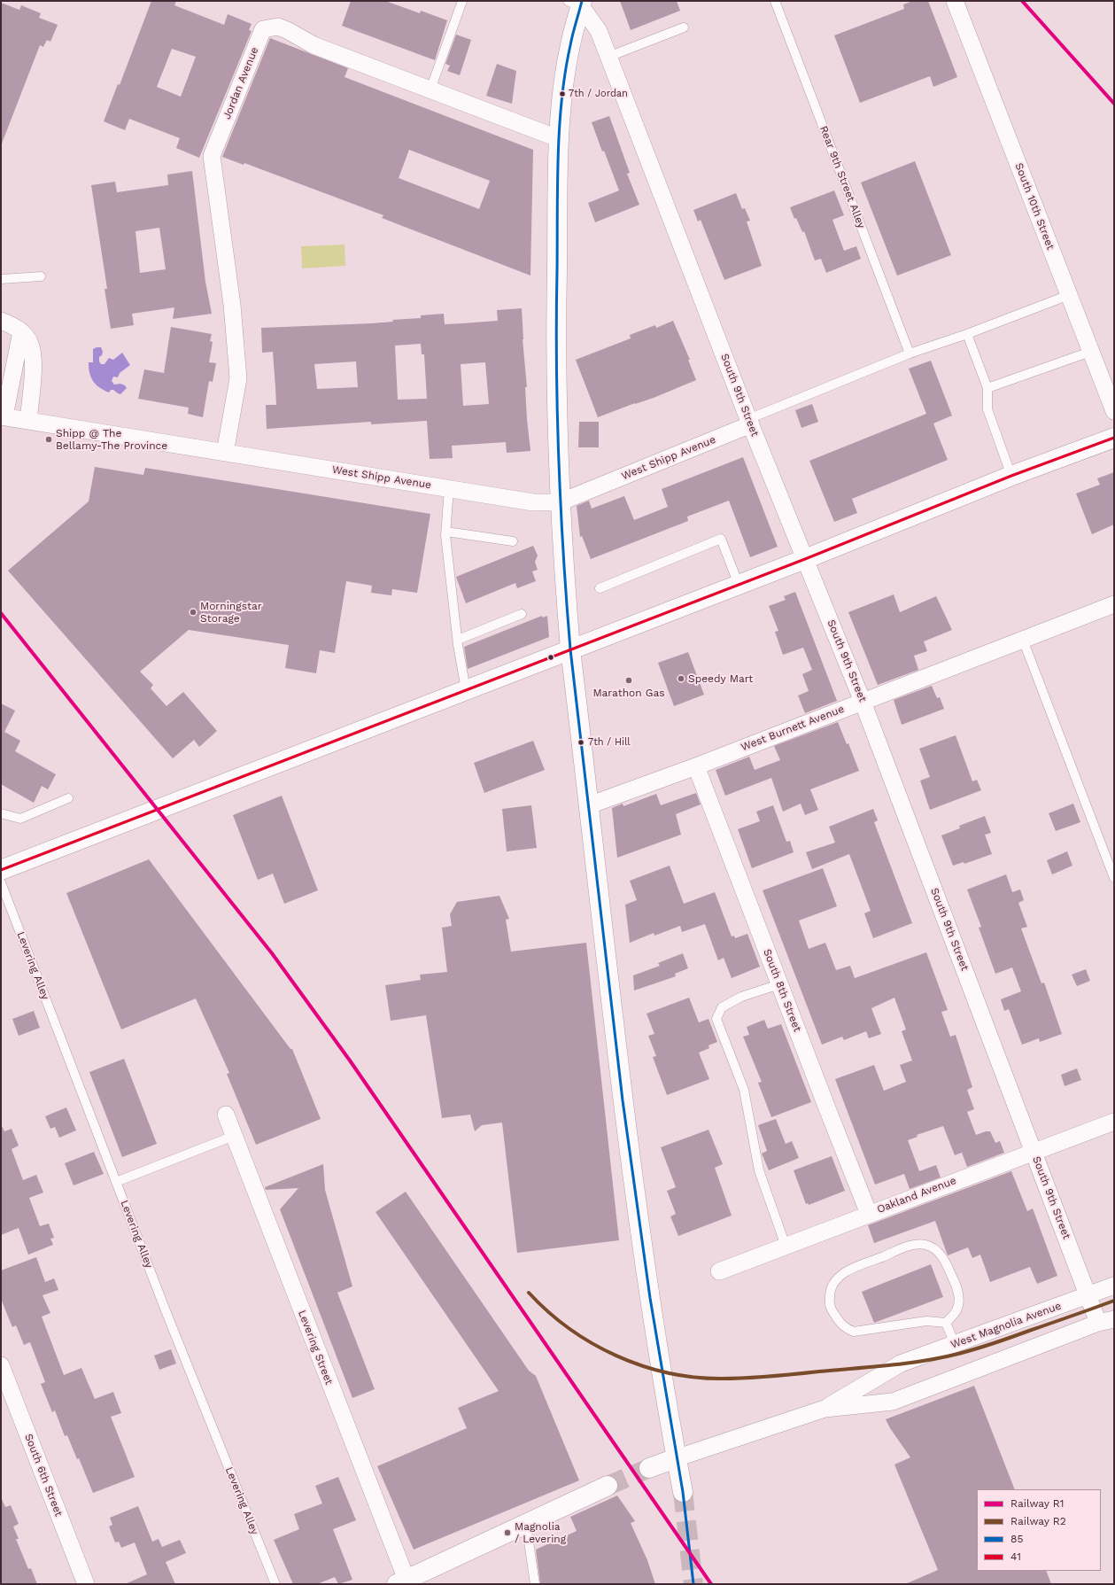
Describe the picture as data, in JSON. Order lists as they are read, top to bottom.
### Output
{
  "streets": {
    "main road": ["West Magnolia Avenue"],
    "street": [
      "Jordan Avenue",
      "South 10th Street",
      "South 9th Street",
      "West Shipp Avenue",
      "West Burnett Avenue",
      "South 8th Street",
      "Oakland Avenue",
      "Levering Street",
      "South 6th Street"
    ],
    "lane": ["Rear 9th Street Alley", "Levering Alley"]
  },
  "crossings": [
    ["Jordan Avenue", "West Shipp Avenue"],
    ["South 9th Street", "West Shipp Avenue"],
    ["South 9th Street", "West Burnett Avenue"],
    ["South 9th Street", "Oakland Avenue"],
    ["South 9th Street", "West Magnolia Avenue"],
    ["West Burnett Avenue", "South 8th Street"],
    ["South 8th Street", "Oakland Avenue"]
  ],
  "places": [
    "7th / Jordan",
    "Shipp @ The Bellamy-The Province",
    "Morningstar Storage",
    "Speedy Mart",
    "Marathon Gas",
    "7th / Hill",
    "Magnolia / Levering"
  ],
  "lines": [
    "rail line R1",
    "transit line 85",
    "transit line 41",
    "rail line R2"
  ],
  "legend": [
    "Railway R1",
    "Railway R2",
    "85",
    "41"
  ]
}
